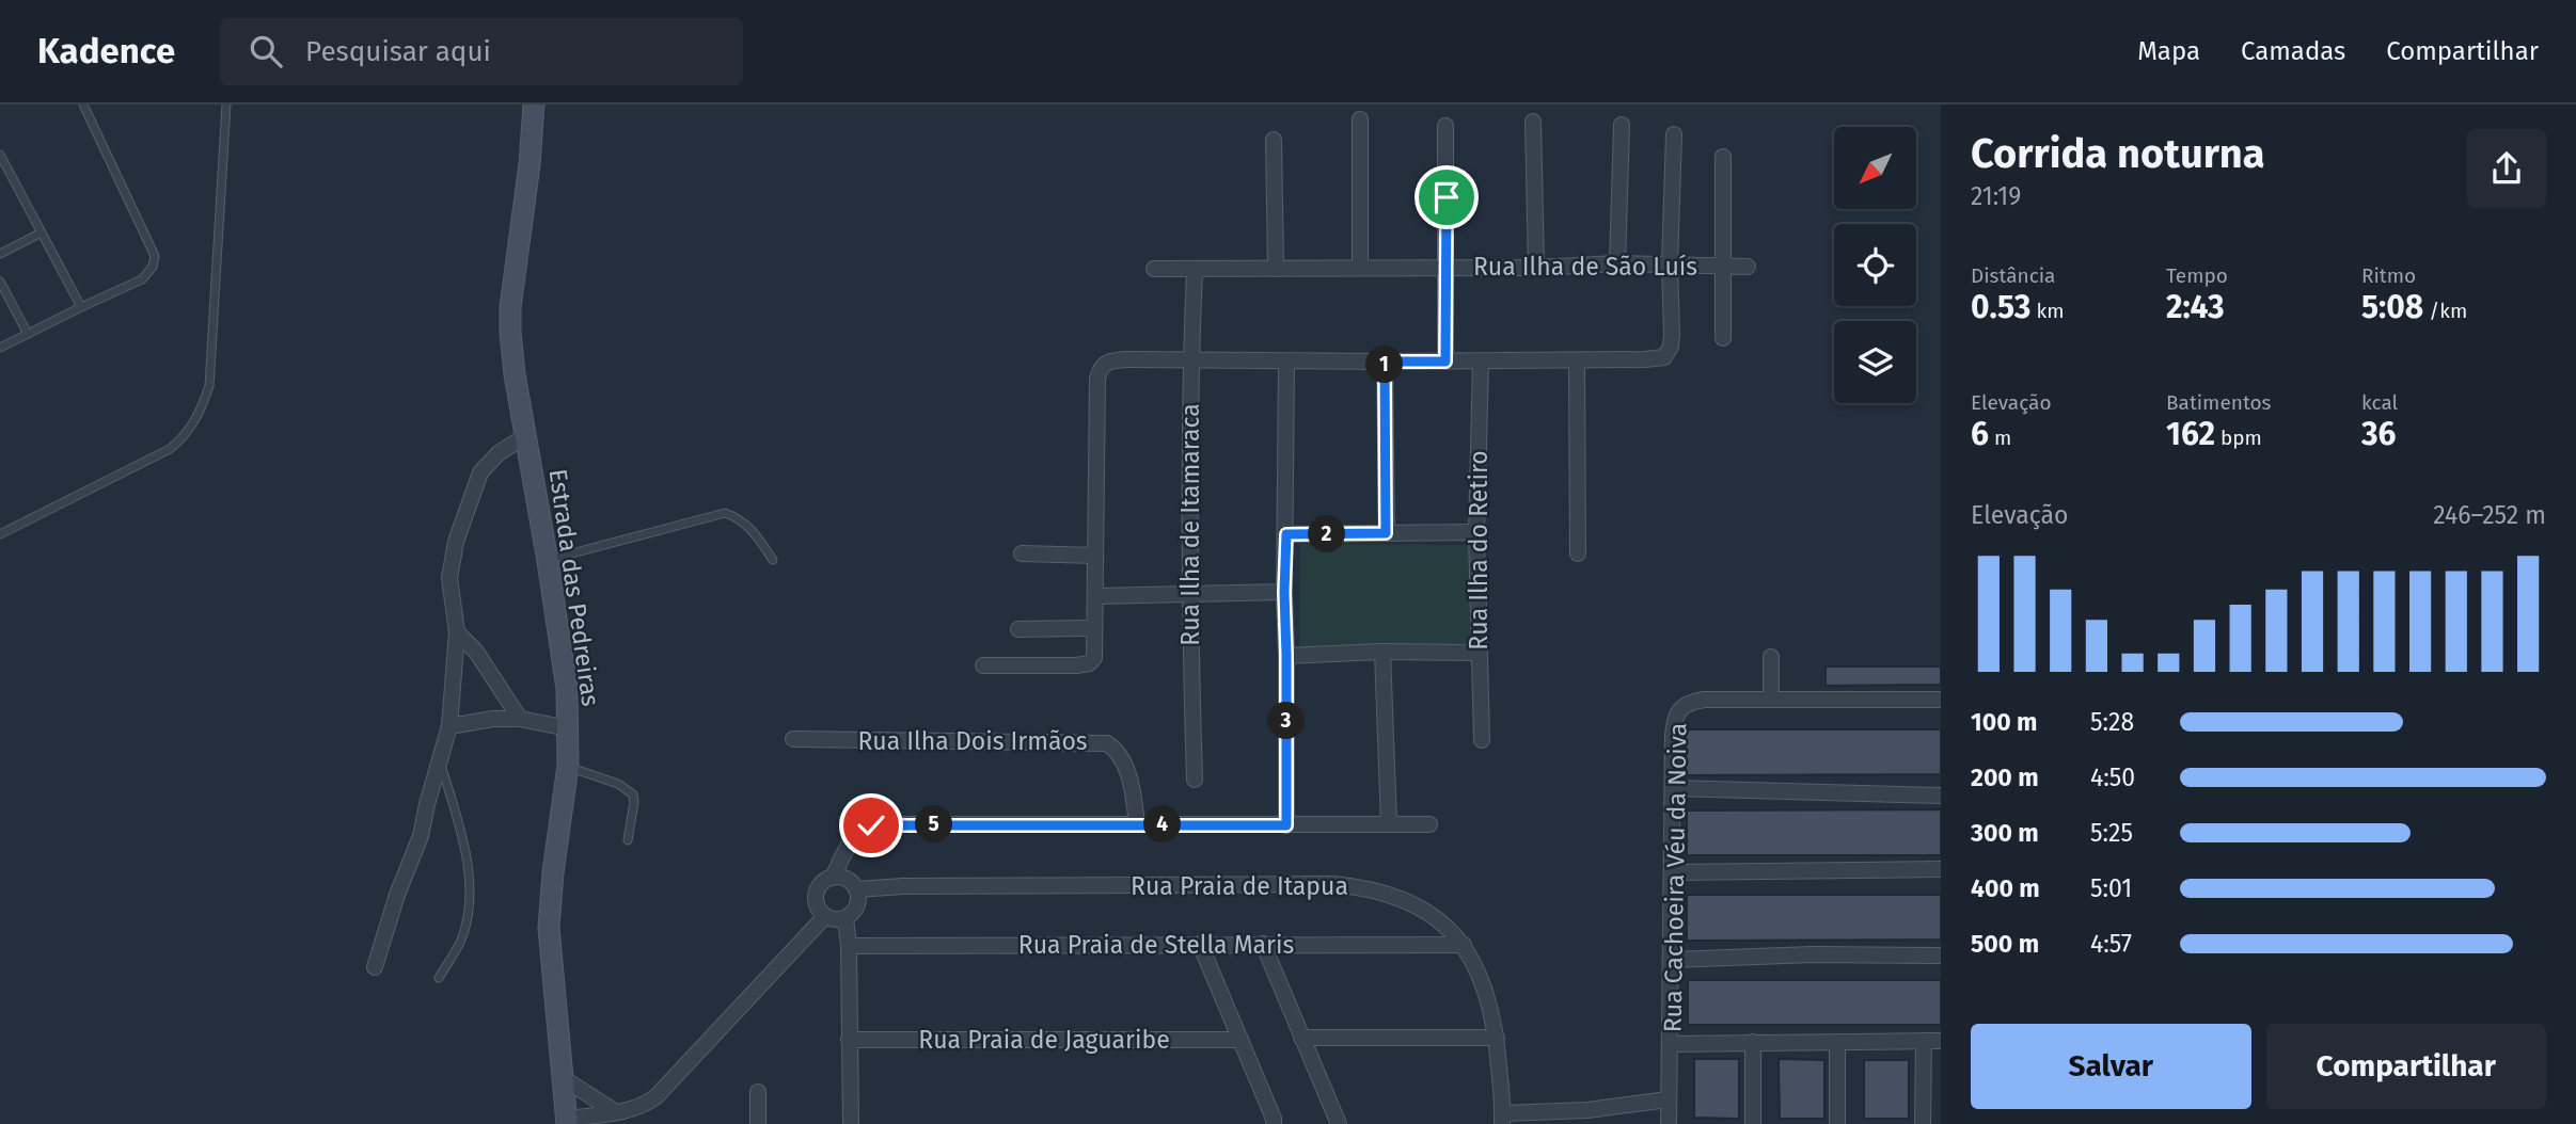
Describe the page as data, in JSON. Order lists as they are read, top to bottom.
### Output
{
  "streets": {
    "street": [
      "Rua Ilha de São Luís",
      "Rua Ilha de Itamaraca",
      "Rua Ilha do Retiro",
      "Estrada das Pedreiras",
      "Rua Ilha Dois Irmãos",
      "Rua Cachoeira Véu da Noiva",
      "Rua Praia de Itapua",
      "Rua Praia de Stella Maris",
      "Rua Praia de Jaguaribe"
    ]
  },
  "crossings": [
    ["Rua Ilha de São Luís", "Rua Ilha de Itamaraca"],
    ["Rua Praia de Itapua", "Rua Praia de Stella Maris"]
  ],
  "north": "bottom left",
  "page": {
    "header": "Kadence",
    "search": "Pesquisar aqui",
    "nav": ["Mapa", "Camadas", "Compartilhar"],
    "heading": ["Corrida noturna", "21:19"],
    "stats": [
      ["Distância", "0.53 km"],
      ["Tempo", "2:43"],
      ["Ritmo", "5:08 /km"],
      ["Elevação", "6 m"],
      ["Batimentos", "162 bpm"],
      ["kcal", "36"]
    ],
    "pins": [
      "1",
      "2",
      "3",
      "4",
      "5"
    ],
    "chart": ["Elevação", "246–252 m"],
    "list": [
      {
        "name": "100 m",
        "note": "5:28"
      },
      {
        "name": "200 m",
        "note": "4:50"
      },
      {
        "name": "300 m",
        "note": "5:25"
      },
      {
        "name": "400 m",
        "note": "5:01"
      },
      {
        "name": "500 m",
        "note": "4:57"
      }
    ],
    "buttons": ["Salvar", "Compartilhar"]
  }
}
